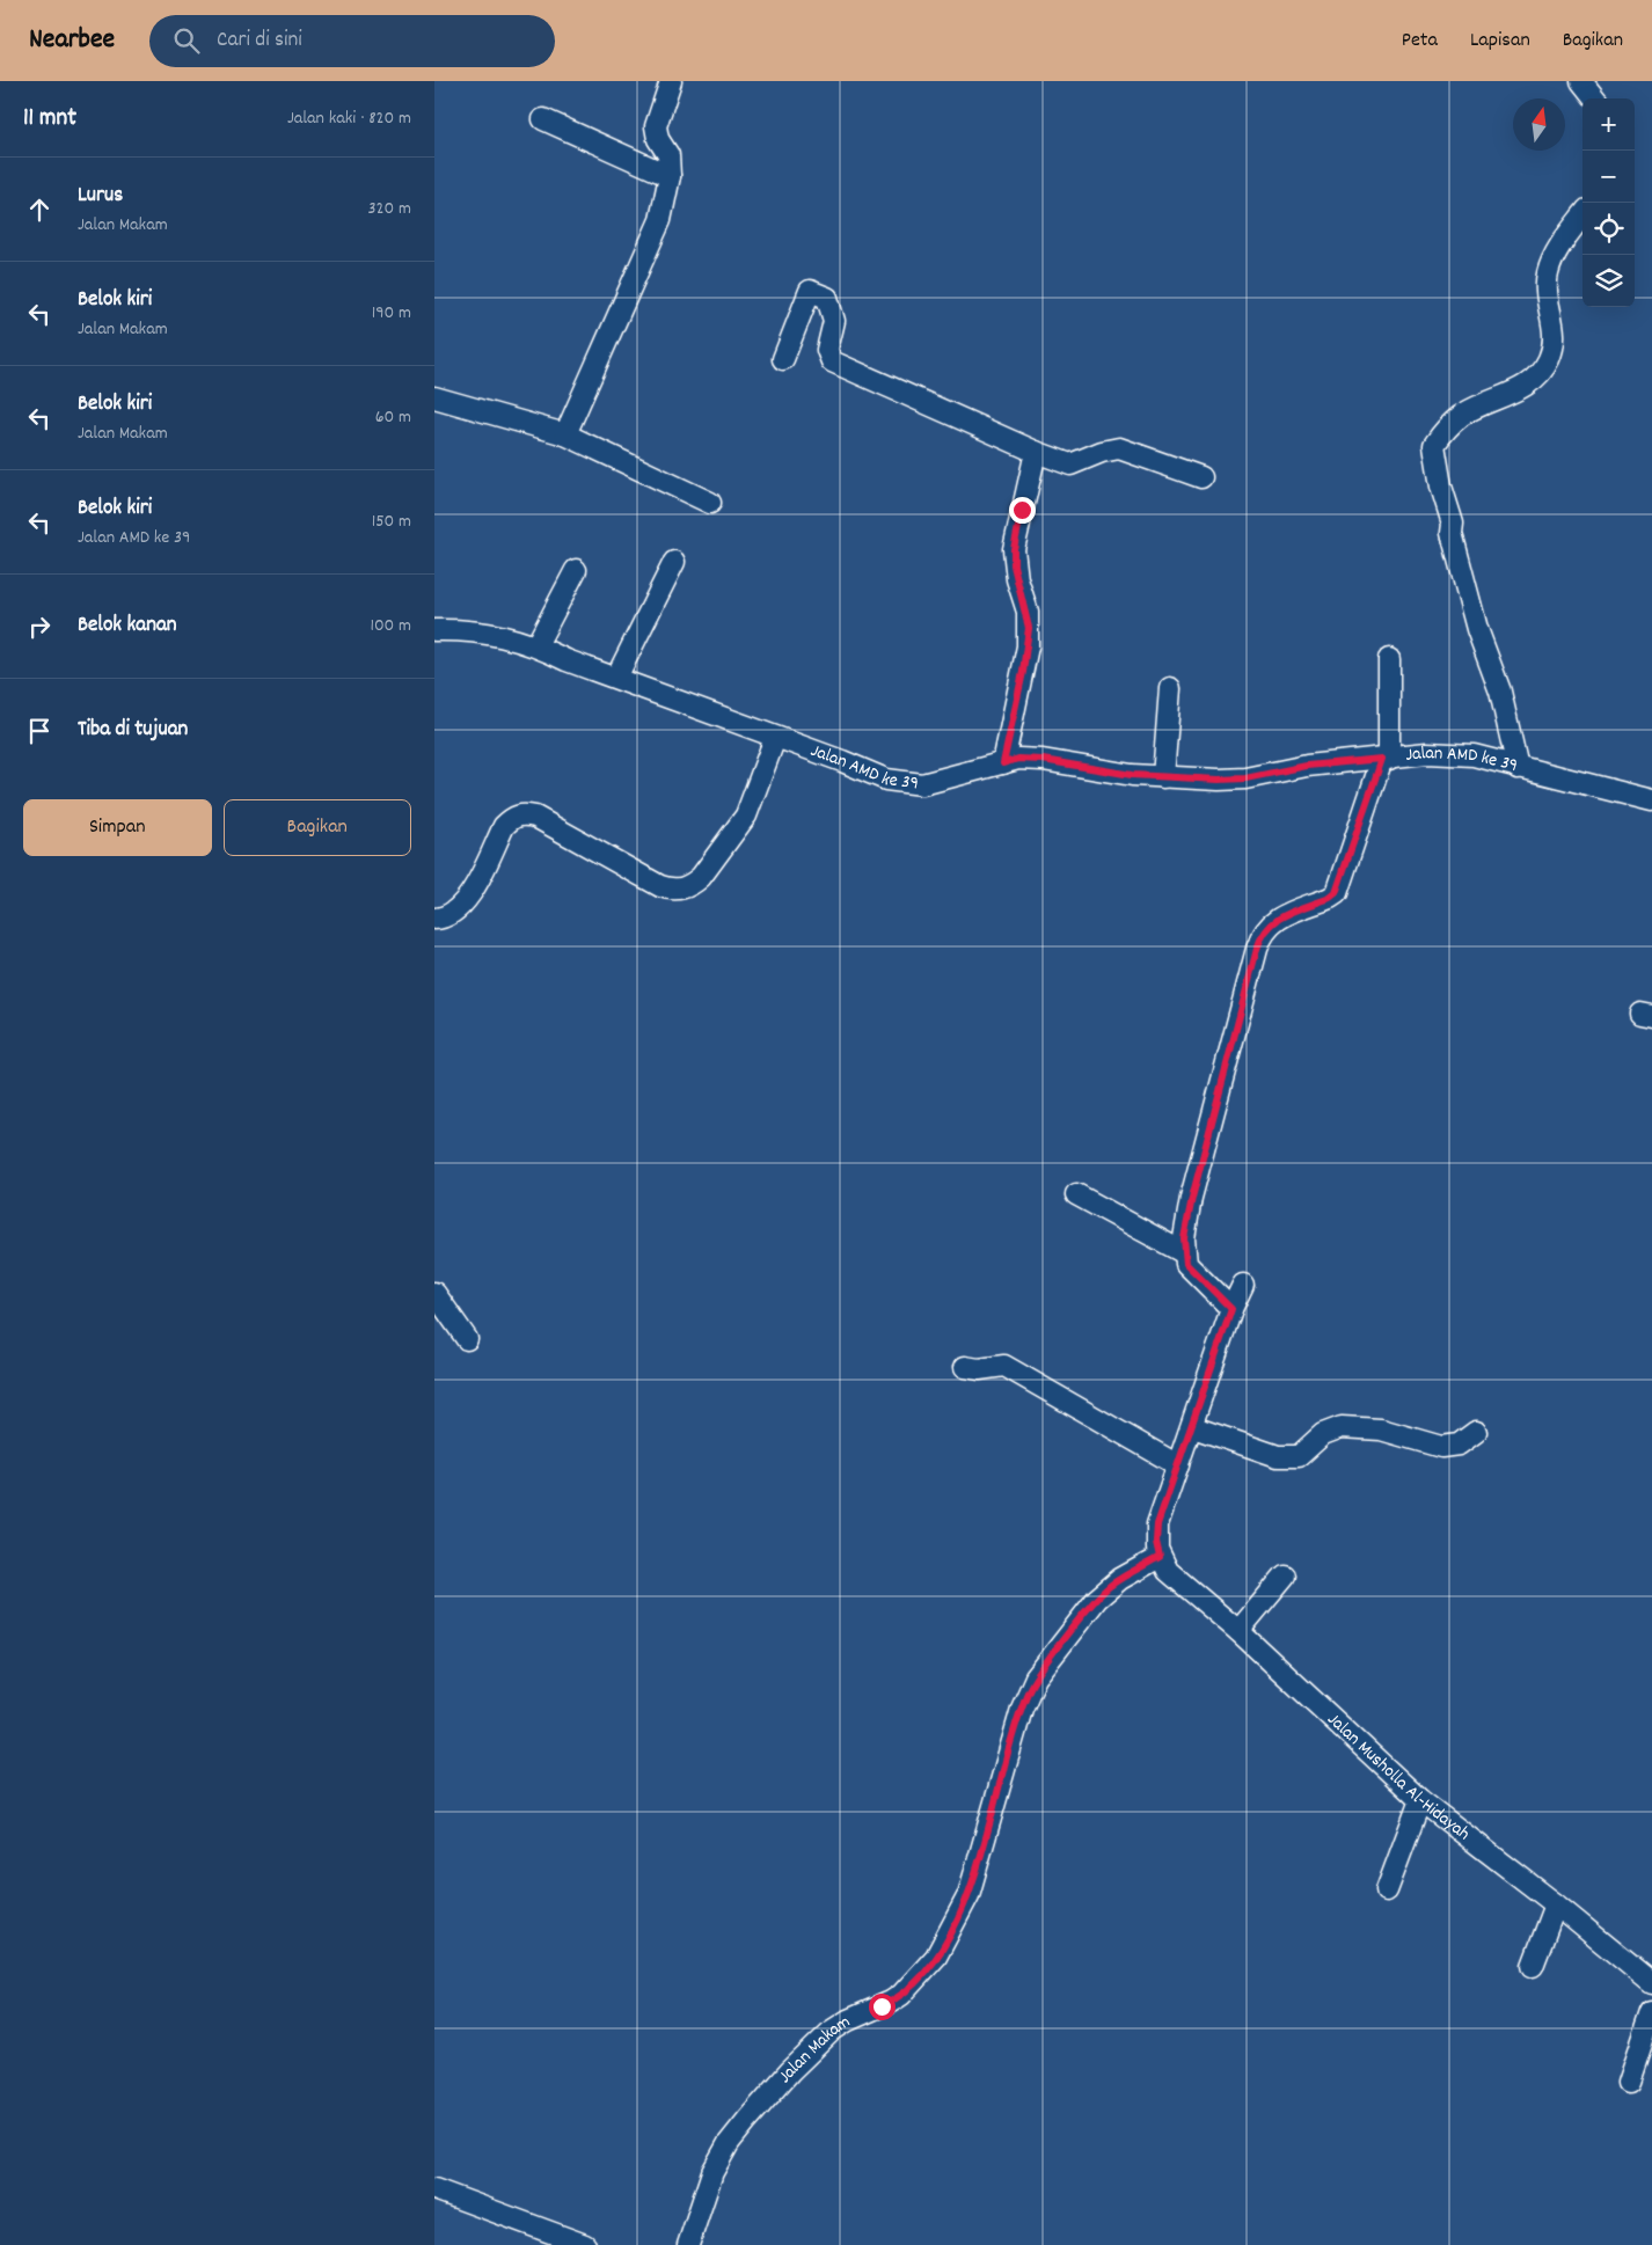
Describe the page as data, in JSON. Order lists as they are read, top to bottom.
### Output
{
  "streets": {
    "street": ["Jalan AMD ke 39", "Jalan Musholla Al-Hidayah", "Jalan Makam"]
  },
  "crossings": [
    ["Jalan Musholla Al-Hidayah", "Jalan Makam"]
  ],
  "north": "top",
  "page": {
    "header": "Nearbee",
    "search": "Cari di sini",
    "nav": ["Peta", "Lapisan", "Bagikan"],
    "heading": ["11 mnt", "Jalan kaki · 820 m"],
    "map_buttons": ["+", "−"],
    "list": [
      ["Lurus", "Jalan Makam", "320 m"],
      ["Belok kiri", "Jalan Makam", "190 m"],
      ["Belok kiri", "Jalan Makam", "60 m"],
      ["Belok kiri", "Jalan AMD ke 39", "150 m"],
      ["Belok kanan", "100 m"],
      "Tiba di tujuan"
    ],
    "buttons": ["Simpan", "Bagikan"]
  }
}
